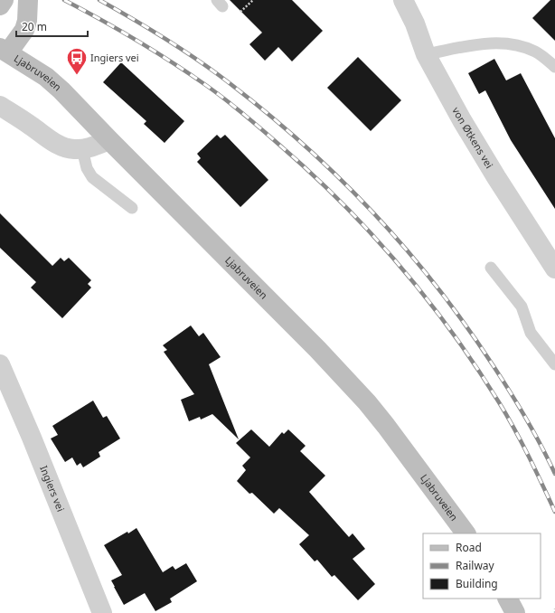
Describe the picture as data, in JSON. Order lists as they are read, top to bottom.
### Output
{
  "streets": {
    "street": ["Ljabruveien", "von Øtkens vei", "Ingiers vei"]
  },
  "places": {
    "bus stop": ["Ingiers vei"]
  },
  "legend": ["Road", "Railway", "Building"],
  "scale_bar": "20 m"
}
